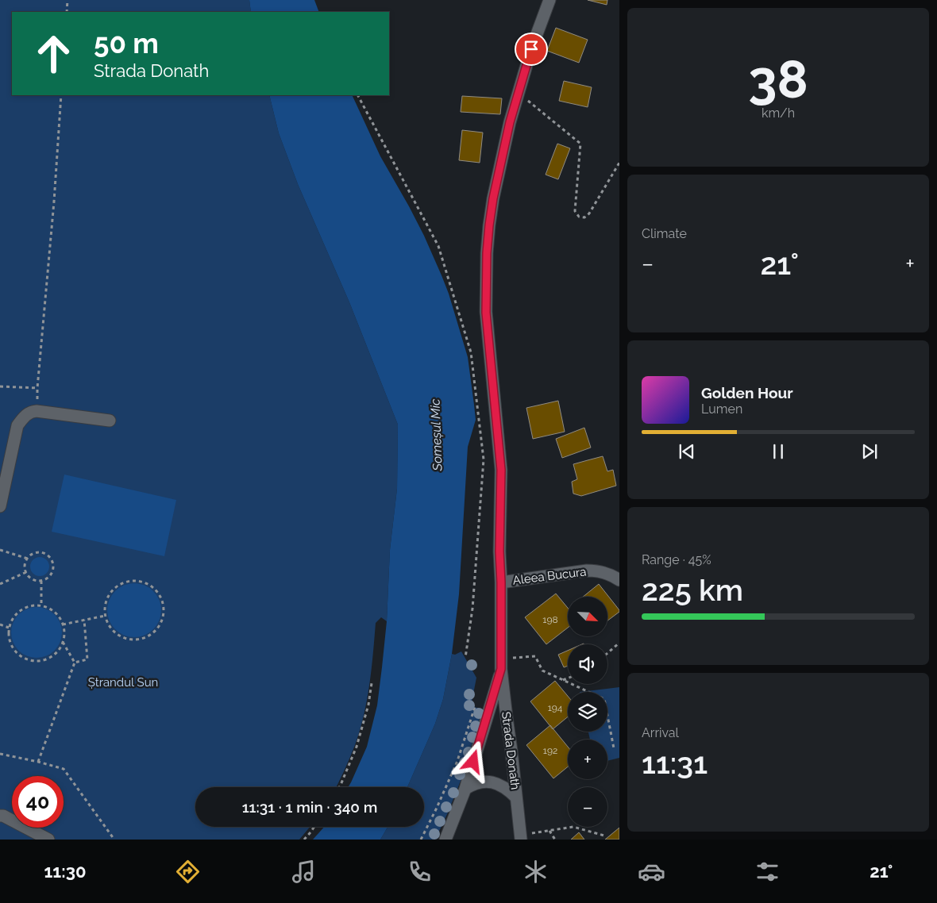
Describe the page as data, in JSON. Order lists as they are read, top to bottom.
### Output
{
  "streets": {
    "street": ["Aleea Bucura", "Strada Donath"]
  },
  "crossings": [
    ["Aleea Bucura", "Strada Donath"]
  ],
  "water": ["Someșul Mic"],
  "parks": ["Ștrandul Sun"],
  "house_numbers": ["198", "194", "192"],
  "north": "bottom right",
  "page": {
    "tile": [
      ["38", "km/h"],
      "Climate",
      ["Range · 45%", "225 km"],
      ["Arrival", "11:31"]
    ],
    "turn": ["50 m", "Strada Donath"],
    "heat": ["−", "21°", "+"],
    "song": ["Golden Hour", "Lumen"],
    "map_buttons": ["+", "−"],
    "limit": "40",
    "trip": "11:31 · 1 min · 340 m",
    "tabs": ["11:30", "21°"]
  }
}
